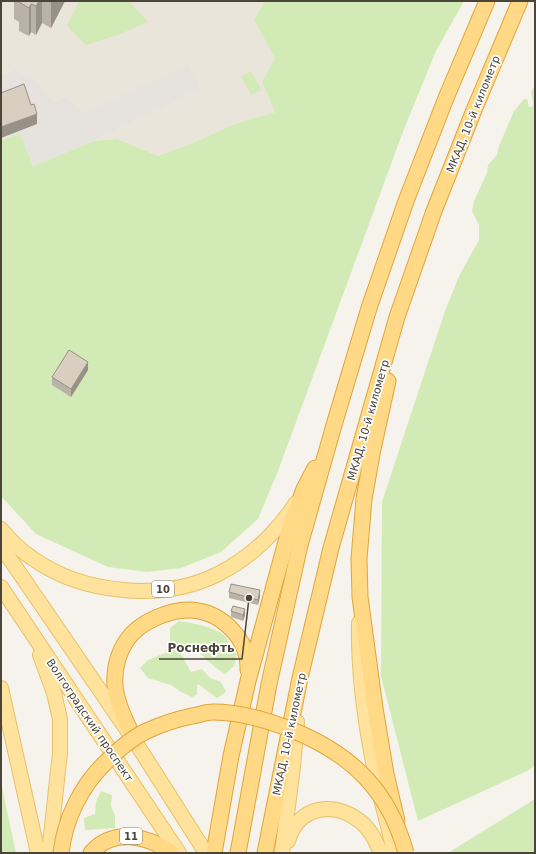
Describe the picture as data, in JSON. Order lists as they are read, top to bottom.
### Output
{
  "streets": {
    "highway": ["МКАД, 10-й километр", "10", "11"],
    "main road": ["Волгоградский проспект"]
  },
  "places": ["Роснефть"]
}
